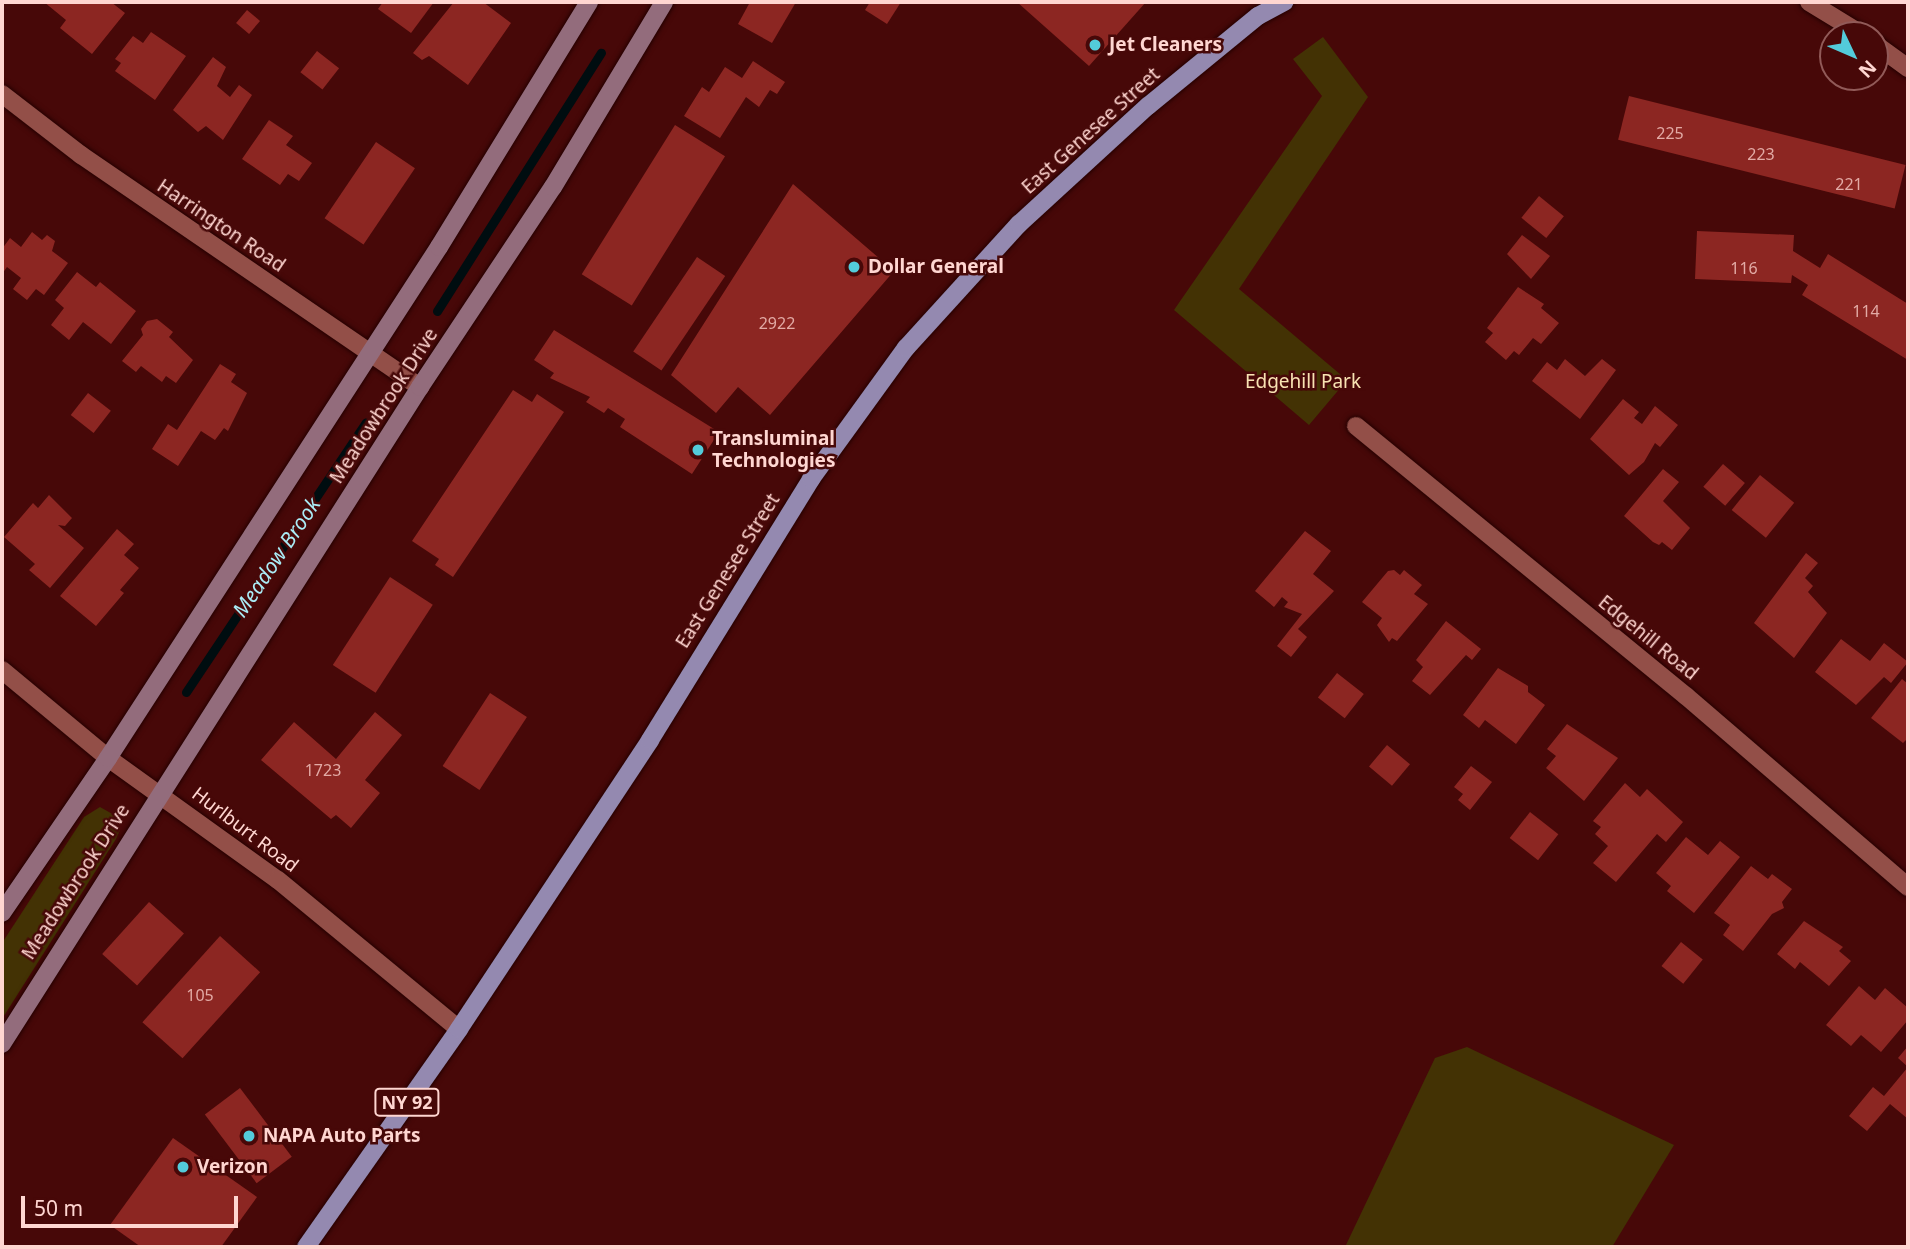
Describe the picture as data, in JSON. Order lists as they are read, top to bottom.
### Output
{
  "streets": {
    "main road": ["East Genesee Street", "NY 92"],
    "street": [
      "Harrington Road",
      "Meadowbrook Drive",
      "Edgehill Road",
      "Hurlburt Road"
    ]
  },
  "crossings": [
    ["East Genesee Street", "Hurlburt Road"],
    ["Harrington Road", "Meadowbrook Drive"],
    ["Meadowbrook Drive", "Hurlburt Road"]
  ],
  "water": ["Meadow Brook"],
  "parks": ["Edgehill Park"],
  "places": [
    "Jet Cleaners",
    "Dollar General",
    "Transluminal Technologies",
    "NAPA Auto Parts",
    "Verizon"
  ],
  "house_numbers": [
    "225",
    "223",
    "221",
    "116",
    "114",
    "2922",
    "1723",
    "105"
  ],
  "scale_bar": "50 m",
  "north": "bottom right"
}
